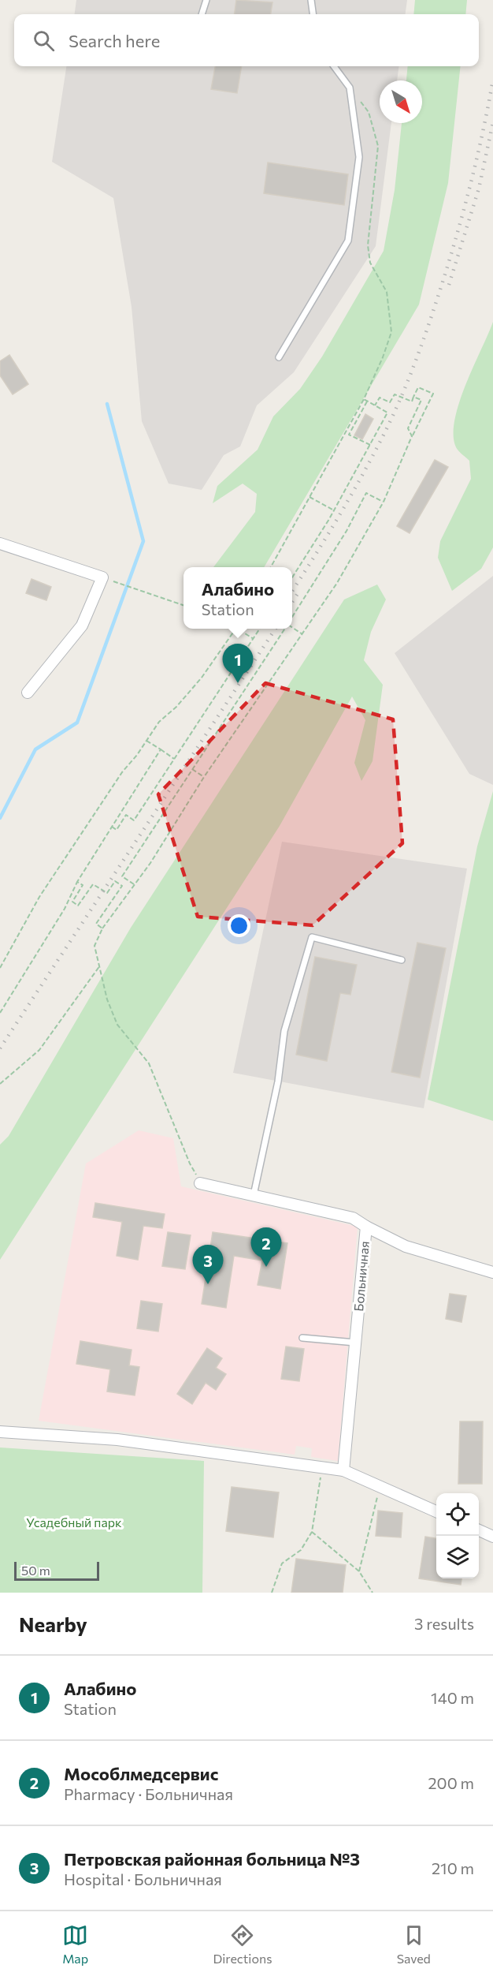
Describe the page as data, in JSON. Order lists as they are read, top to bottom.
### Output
{
  "streets": {
    "street": ["Больничная"]
  },
  "parks": ["Усадебный парк"],
  "scale_bar": "50 m",
  "north": "bottom right",
  "page": {
    "search": "Search here",
    "popup": ["Алабино", "Station"],
    "pins": ["1", "2", "3"],
    "scale": "50 m",
    "heading": ["Nearby", "3 results"],
    "list": [
      {
        "mark": "1",
        "name": "Алабино",
        "note": "Station",
        "value": "140 m"
      },
      {
        "mark": "2",
        "name": "Мособлмедсервис",
        "note": "Pharmacy · Больничная",
        "value": "200 m"
      },
      {
        "mark": "3",
        "name": "Петровская районная больница №3",
        "note": "Hospital · Больничная",
        "value": "210 m"
      }
    ],
    "nav": ["Map", "Directions", "Saved"]
  }
}
